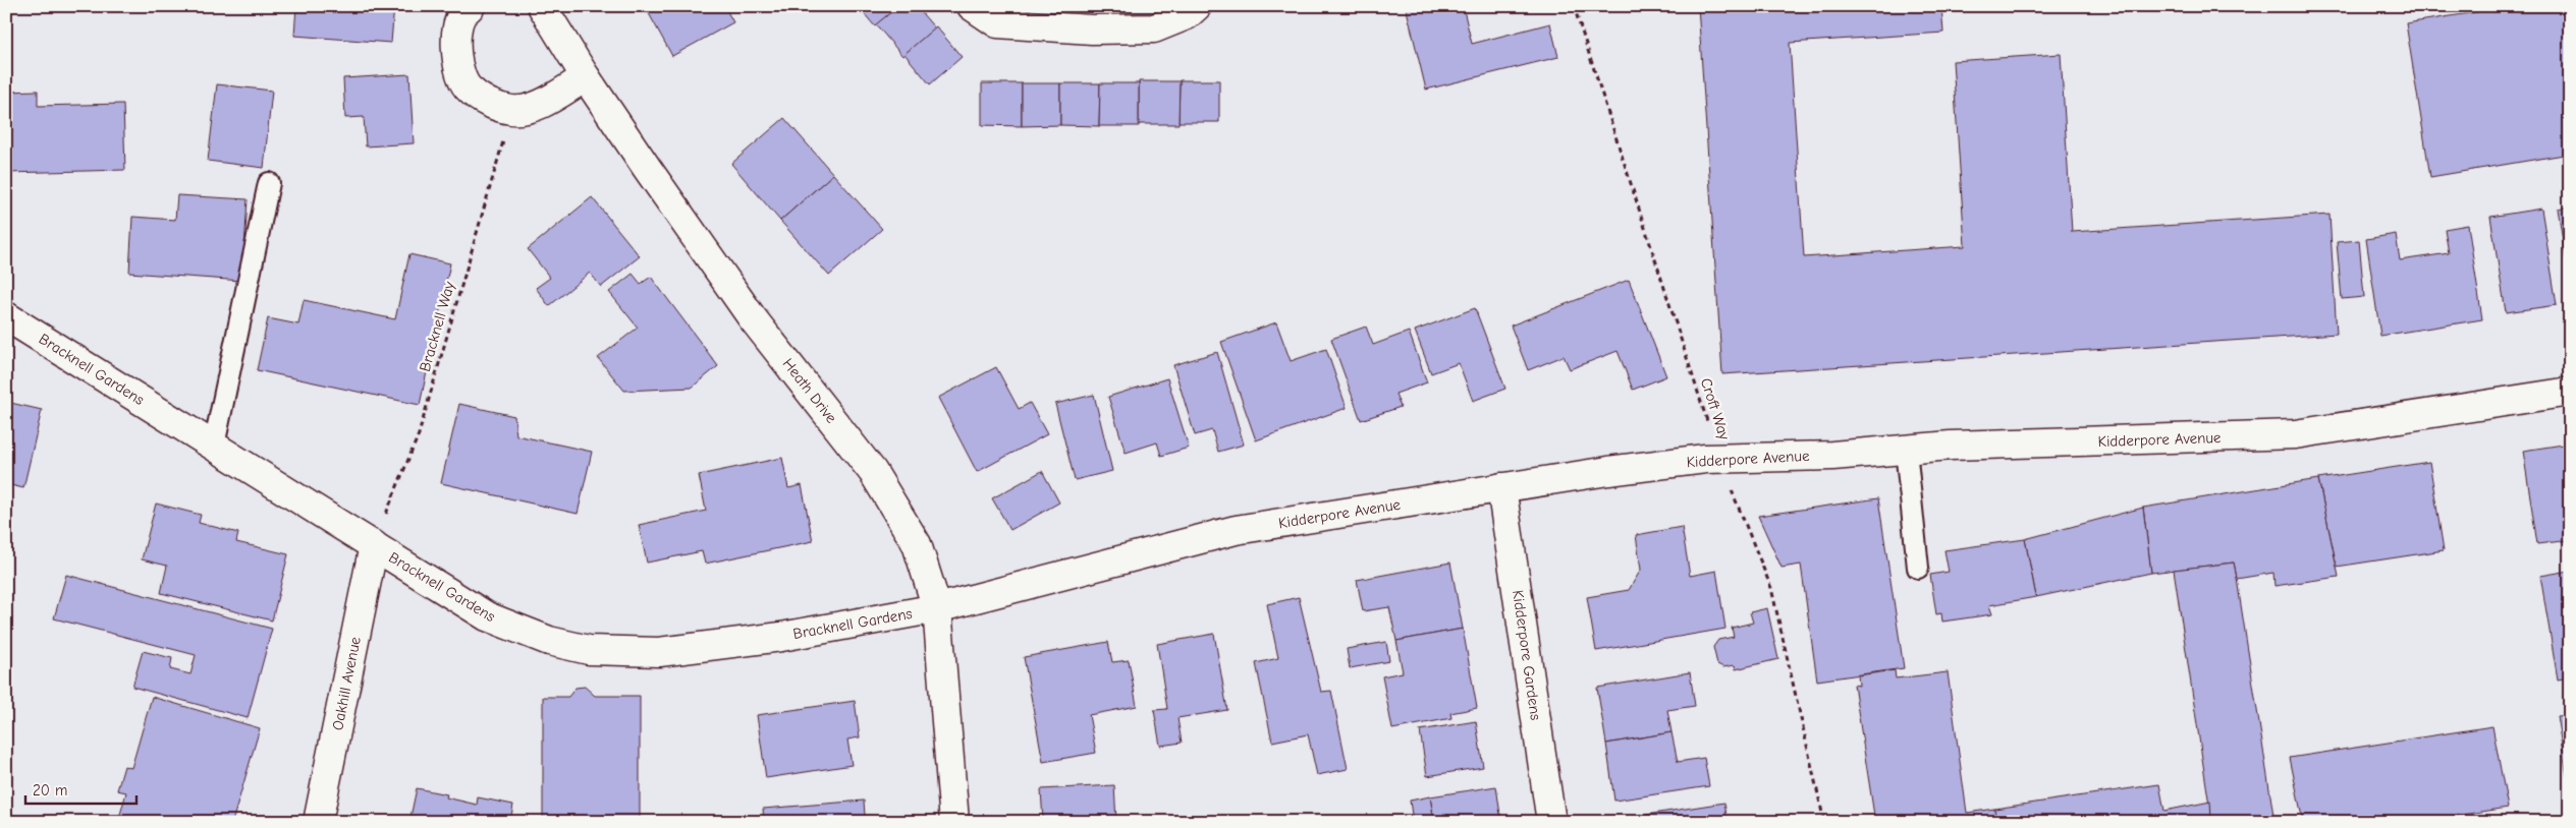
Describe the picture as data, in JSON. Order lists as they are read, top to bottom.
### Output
{
  "streets": {
    "street": [
      "Bracknell Gardens",
      "Heath Drive",
      "Kidderpore Avenue",
      "Kidderpore Gardens",
      "Oakhill Avenue"
    ],
    "path": ["Bracknell Way", "Croft Way"]
  },
  "crossings": [
    ["Bracknell Way", "Bracknell Gardens"],
    ["Bracknell Way", "Oakhill Avenue"],
    ["Bracknell Gardens", "Heath Drive"],
    ["Bracknell Gardens", "Kidderpore Avenue"],
    ["Bracknell Gardens", "Oakhill Avenue"],
    ["Heath Drive", "Kidderpore Avenue"],
    ["Croft Way", "Kidderpore Avenue"],
    ["Kidderpore Avenue", "Kidderpore Gardens"]
  ],
  "scale_bar": "20 m"
}
